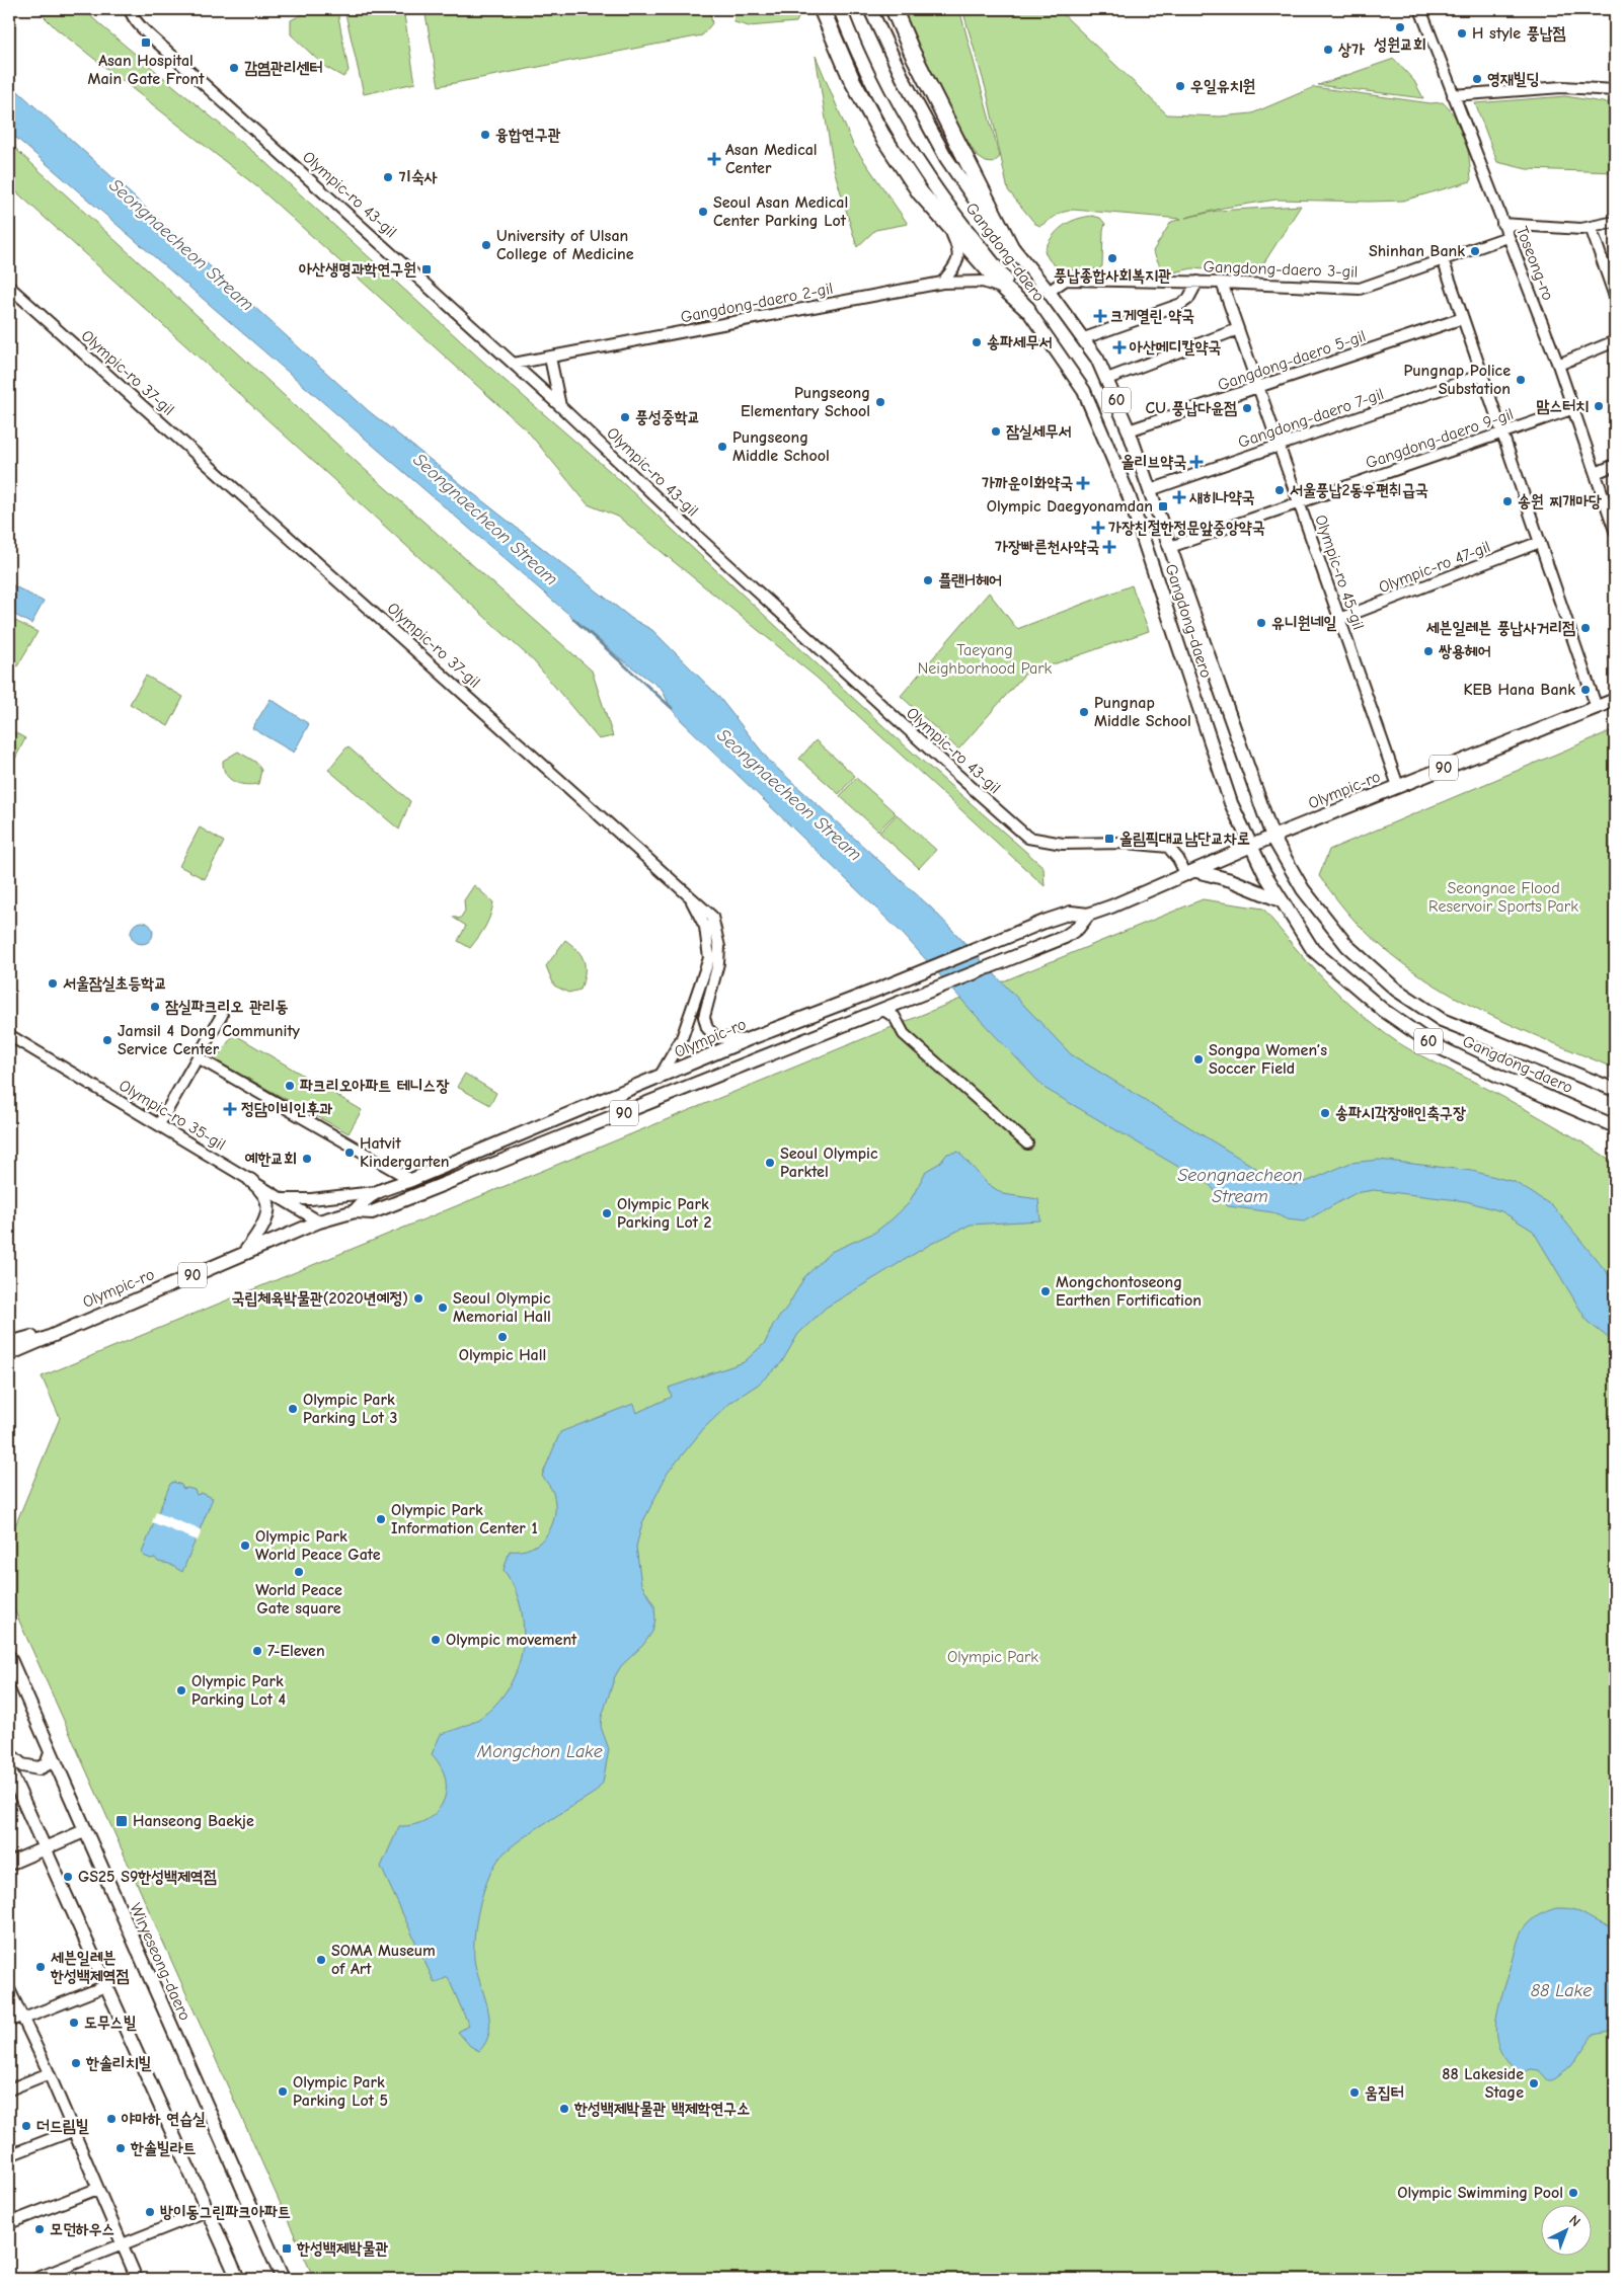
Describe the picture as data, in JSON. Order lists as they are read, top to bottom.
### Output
{
  "streets": {
    "main road": [
      "Gangdong-daero",
      "60",
      "90",
      "Olympic-ro",
      "Wiryeseong-daero"
    ],
    "street": [
      "Olympic-ro 43-gil",
      "Toseong-ro",
      "Gangdong-daero 3-gil",
      "Gangdong-daero 2-gil",
      "Gangdong-daero 5-gil",
      "Olympic-ro 37-gil",
      "Gangdong-daero 7-gil",
      "Gangdong-daero 9-gil",
      "Olympic-ro 47-gil",
      "Olympic-ro 45-gil",
      "Olympic-ro 35-gil"
    ]
  },
  "crossings": [
    ["Olympic-ro 43-gil", "Gangdong-daero 2-gil"],
    ["Olympic-ro 43-gil", "Olympic-ro"],
    ["Gangdong-daero", "Gangdong-daero 3-gil"],
    ["Gangdong-daero", "Gangdong-daero 5-gil"],
    ["Gangdong-daero", "Gangdong-daero 7-gil"],
    ["Gangdong-daero", "Gangdong-daero 9-gil"],
    ["Gangdong-daero", "Olympic-ro"],
    ["Toseong-ro", "Gangdong-daero 3-gil"],
    ["Toseong-ro", "Gangdong-daero 9-gil"],
    ["Gangdong-daero 3-gil", "Olympic-ro 45-gil"],
    ["Gangdong-daero 5-gil", "Olympic-ro 45-gil"],
    ["Olympic-ro 37-gil", "Olympic-ro"],
    ["Gangdong-daero 7-gil", "Olympic-ro 45-gil"],
    ["Gangdong-daero 9-gil", "Olympic-ro 45-gil"],
    ["Olympic-ro 47-gil", "Olympic-ro 45-gil"],
    ["Olympic-ro 45-gil", "Olympic-ro"],
    ["90", "Olympic-ro"],
    ["Olympic-ro", "Olympic-ro 35-gil"]
  ],
  "water": ["Seongnaecheon Stream", "Mongchon Lake", "88 Lake"],
  "parks": ["Taeyang Neighborhood Park", "Seongnae Flood Reservoir Sports Park", "Olympic Park"],
  "places": {
    "other": [
      "성원교회",
      "H style 풍납점",
      "상가",
      "감염관리센터",
      "영재빌딩",
      "우일유치원",
      "융합연구관",
      "기숙사",
      "Seoul Asan Medical Center Parking Lot",
      "University of Ulsan College of Medicine",
      "Shinhan Bank",
      "풍납종합사회복지관",
      "송파세무서",
      "Pungnap Police Substation",
      "Pungseong Elementary School",
      "맘스터치",
      "CU 풍납다윤점",
      "풍성중학교",
      "잠실세무서",
      "Pungseong Middle School",
      "서울풍납2동우편취급국",
      "송원 찌개마당",
      "플랜H헤어",
      "유니원네일",
      "세븐일레븐 풍납사거리점",
      "쌍용헤어",
      "KEB Hana Bank",
      "Pungnap Middle School",
      "서울잠실초등학교",
      "잠실파크리오 관리동",
      "Jamsil 4 Dong Community Service Center",
      "Songpa Women’s Soccer Field",
      "파크리오아파트 테니스장",
      "송파시각장애인축구장",
      "Hatvit Kindergarten",
      "예한교회",
      "Seoul Olympic Parktel",
      "Olympic Park Parking Lot 2",
      "Mongchontoseong Earthen Fortification",
      "국립체육박물관(2020년예정)",
      "Seoul Olympic Memorial Hall",
      "Olympic Hall",
      "Olympic Park Parking Lot 3",
      "Olympic Park Information Center 1",
      "Olympic Park World Peace Gate",
      "World Peace Gate square",
      "Olympic movement",
      "7-Eleven",
      "Olympic Park Parking Lot 4",
      "GS25 S9한성백제역점",
      "SOMA Museum of Art",
      "세븐일레븐 한성백제역점",
      "도무스빌",
      "한솔리치빌",
      "88 Lakeside Stage",
      "Olympic Park Parking Lot 5",
      "움집터",
      "한성백제박물관 백제학연구소",
      "야마하 연습실",
      "더드림빌",
      "한솔빌라트",
      "Olympic Swimming Pool",
      "방이동그린파크아파트",
      "모던하우스"
    ],
    "transit": [
      "Asan Hospital Main Gate Front",
      "아산생명과학연구원",
      "Olympic Daegyonamdan",
      "올림픽대교남단교차로",
      "Hanseong Baekje",
      "한성백제박물관"
    ],
    "health": [
      "Asan Medical Center",
      "크게열린 약국",
      "아산메디칼약국",
      "올리브약국",
      "가까운이화약국",
      "새히나약국",
      "가장친절한정문앞중앙약국",
      "가장빠른천사약국",
      "정담이비인후과"
    ]
  },
  "north": "top right"
}
